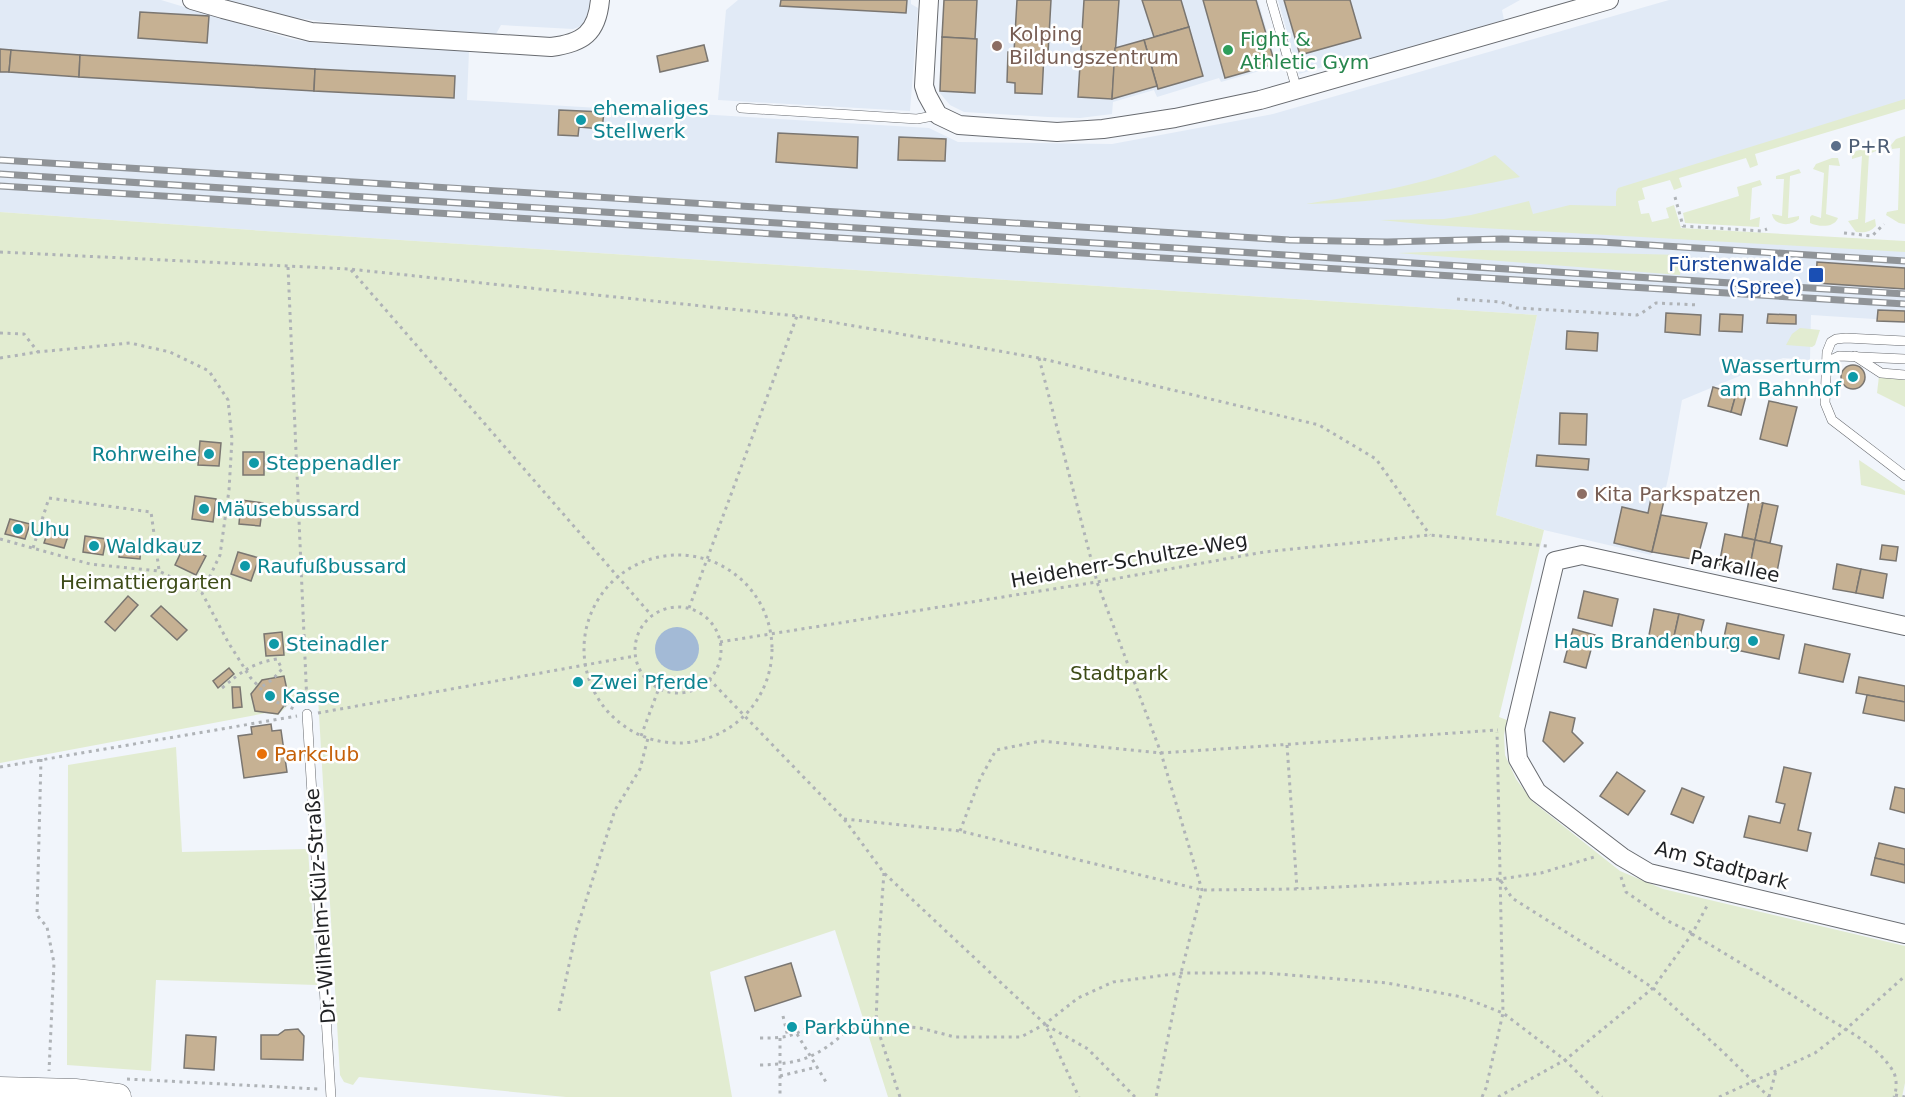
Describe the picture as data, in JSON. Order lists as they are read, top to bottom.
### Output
{
  "streets": {
    "street": ["Parkallee", "Am Stadtpark"],
    "lane": ["Dr.-Wilhelm-Külz-Straße"],
    "path": ["Heideherr-Schultze-Weg"]
  },
  "crossings": [
    ["Heideherr-Schultze-Weg", "Parkallee"],
    ["Heideherr-Schultze-Weg", "Am Stadtpark"],
    ["Parkallee", "Am Stadtpark"]
  ],
  "parks": ["Heimattiergarten", "Stadtpark"],
  "places": {
    "other": [
      "Kolping Bildungszentrum",
      "Fight & Athletic Gym",
      "ehemaliges Stellwerk",
      "P+R",
      "Wasserturm am Bahnhof",
      "Rohrweihe",
      "Steppenadler",
      "Kita Parkspatzen",
      "Mäusebussard",
      "Uhu",
      "Waldkauz",
      "Raufußbussard",
      "Haus Brandenburg",
      "Steinadler",
      "Zwei Pferde",
      "Kasse",
      "Parkclub",
      "Parkbühne"
    ],
    "transit": ["Fürstenwalde (Spree)"]
  }
}
